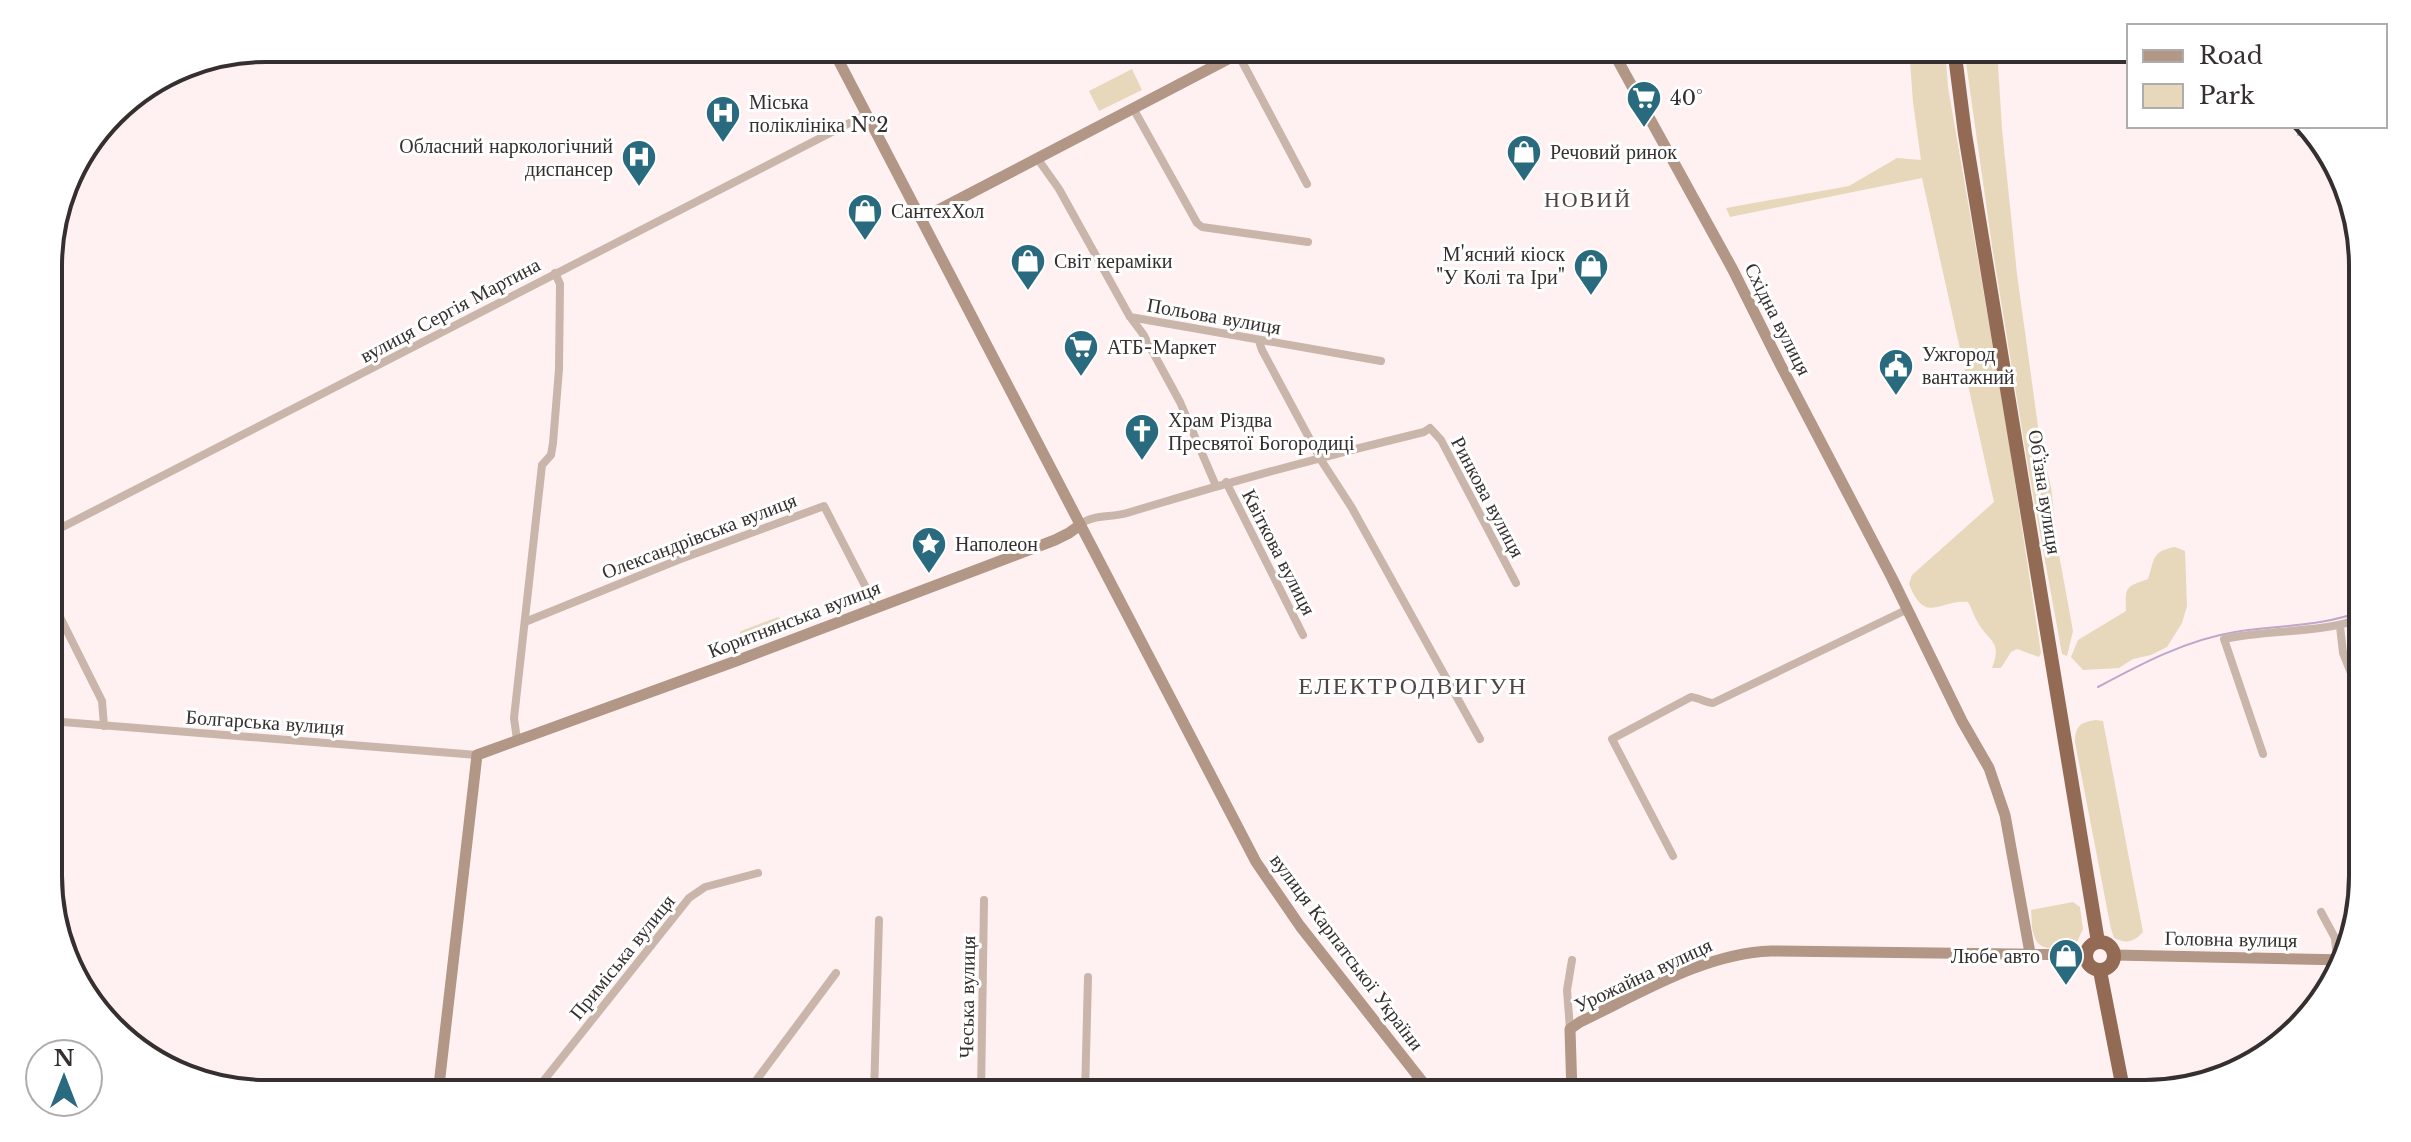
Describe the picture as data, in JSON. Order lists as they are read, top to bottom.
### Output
{
  "streets": {
    "highway": ["Обʼїзна вулиця"],
    "street": [
      "вулиця Сергія Мартина",
      "Польова вулиця",
      "Східна вулиця",
      "Ринкова вулиця",
      "Олександрівська вулиця",
      "Квіткова вулиця",
      "Коритнянська вулиця",
      "Болгарська вулиця",
      "Головна вулиця",
      "вулиця Карпатської України",
      "Приміська вулиця",
      "Урожайна вулиця",
      "Чеська вулиця"
    ]
  },
  "crossings": [
    ["Східна вулиця", "Урожайна вулиця"],
    ["Обʼїзна вулиця", "Головна вулиця"],
    ["Олександрівська вулиця", "Коритнянська вулиця"],
    ["Коритнянська вулиця", "Болгарська вулиця"],
    ["Коритнянська вулиця", "вулиця Карпатської України"]
  ],
  "districts": ["НОВИЙ", "ЕЛЕКТРОДВИГУН"],
  "places": {
    "supermarket": ["40°", "АТБ-Маркет"],
    "hospital": ["Міська поліклініка №2", "Обласний наркологічний диспансер"],
    "shop": [
      "Речовий ринок",
      "СантехХол",
      "Світ кераміки",
      "М'ясний кіоск \"У Колі та Іри\"",
      "Любе авто"
    ],
    "public building": ["Ужгород вантажний"],
    "church": ["Храм Різдва Пресвятої Богородиці"],
    "place": ["Наполеон"]
  },
  "legend": ["Road", "Park"],
  "north": "top"
}
